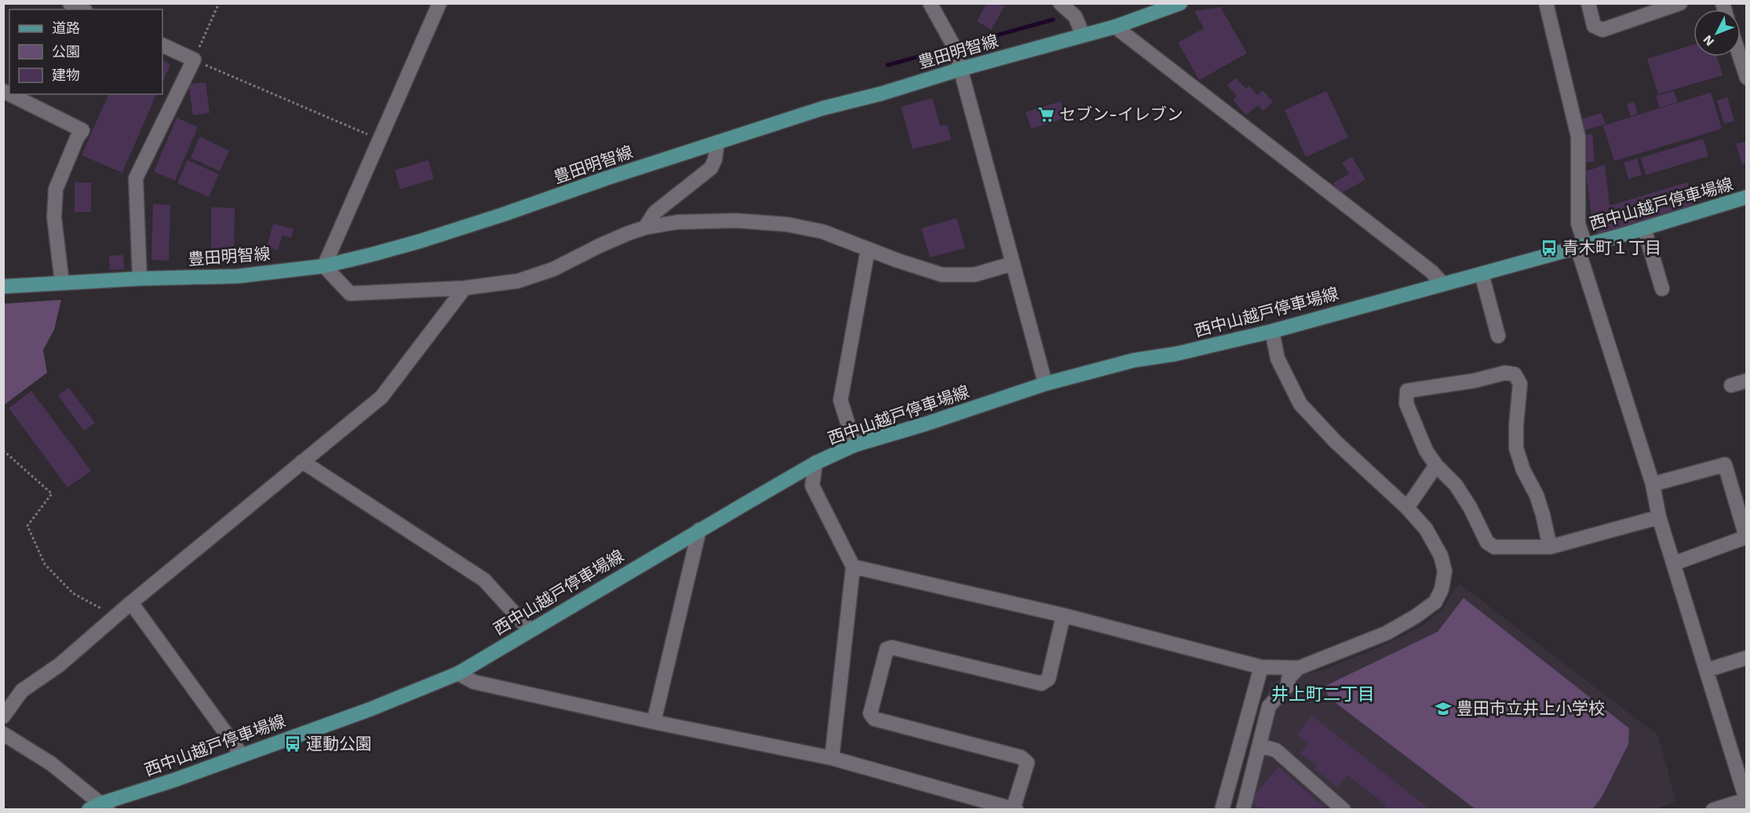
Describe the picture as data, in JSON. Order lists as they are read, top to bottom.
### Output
{
  "streets": {
    "main road": ["豊田明智線", "西中山越戸停車場線"]
  },
  "districts": ["井上町二丁目"],
  "places": {
    "supermarket": ["セブン-イレブン"],
    "bus stop": ["青木町１丁目", "運動公園"],
    "school or university": ["豊田市立井上小学校"]
  },
  "legend": ["道路", "公園", "建物"],
  "north": "bottom left"
}
